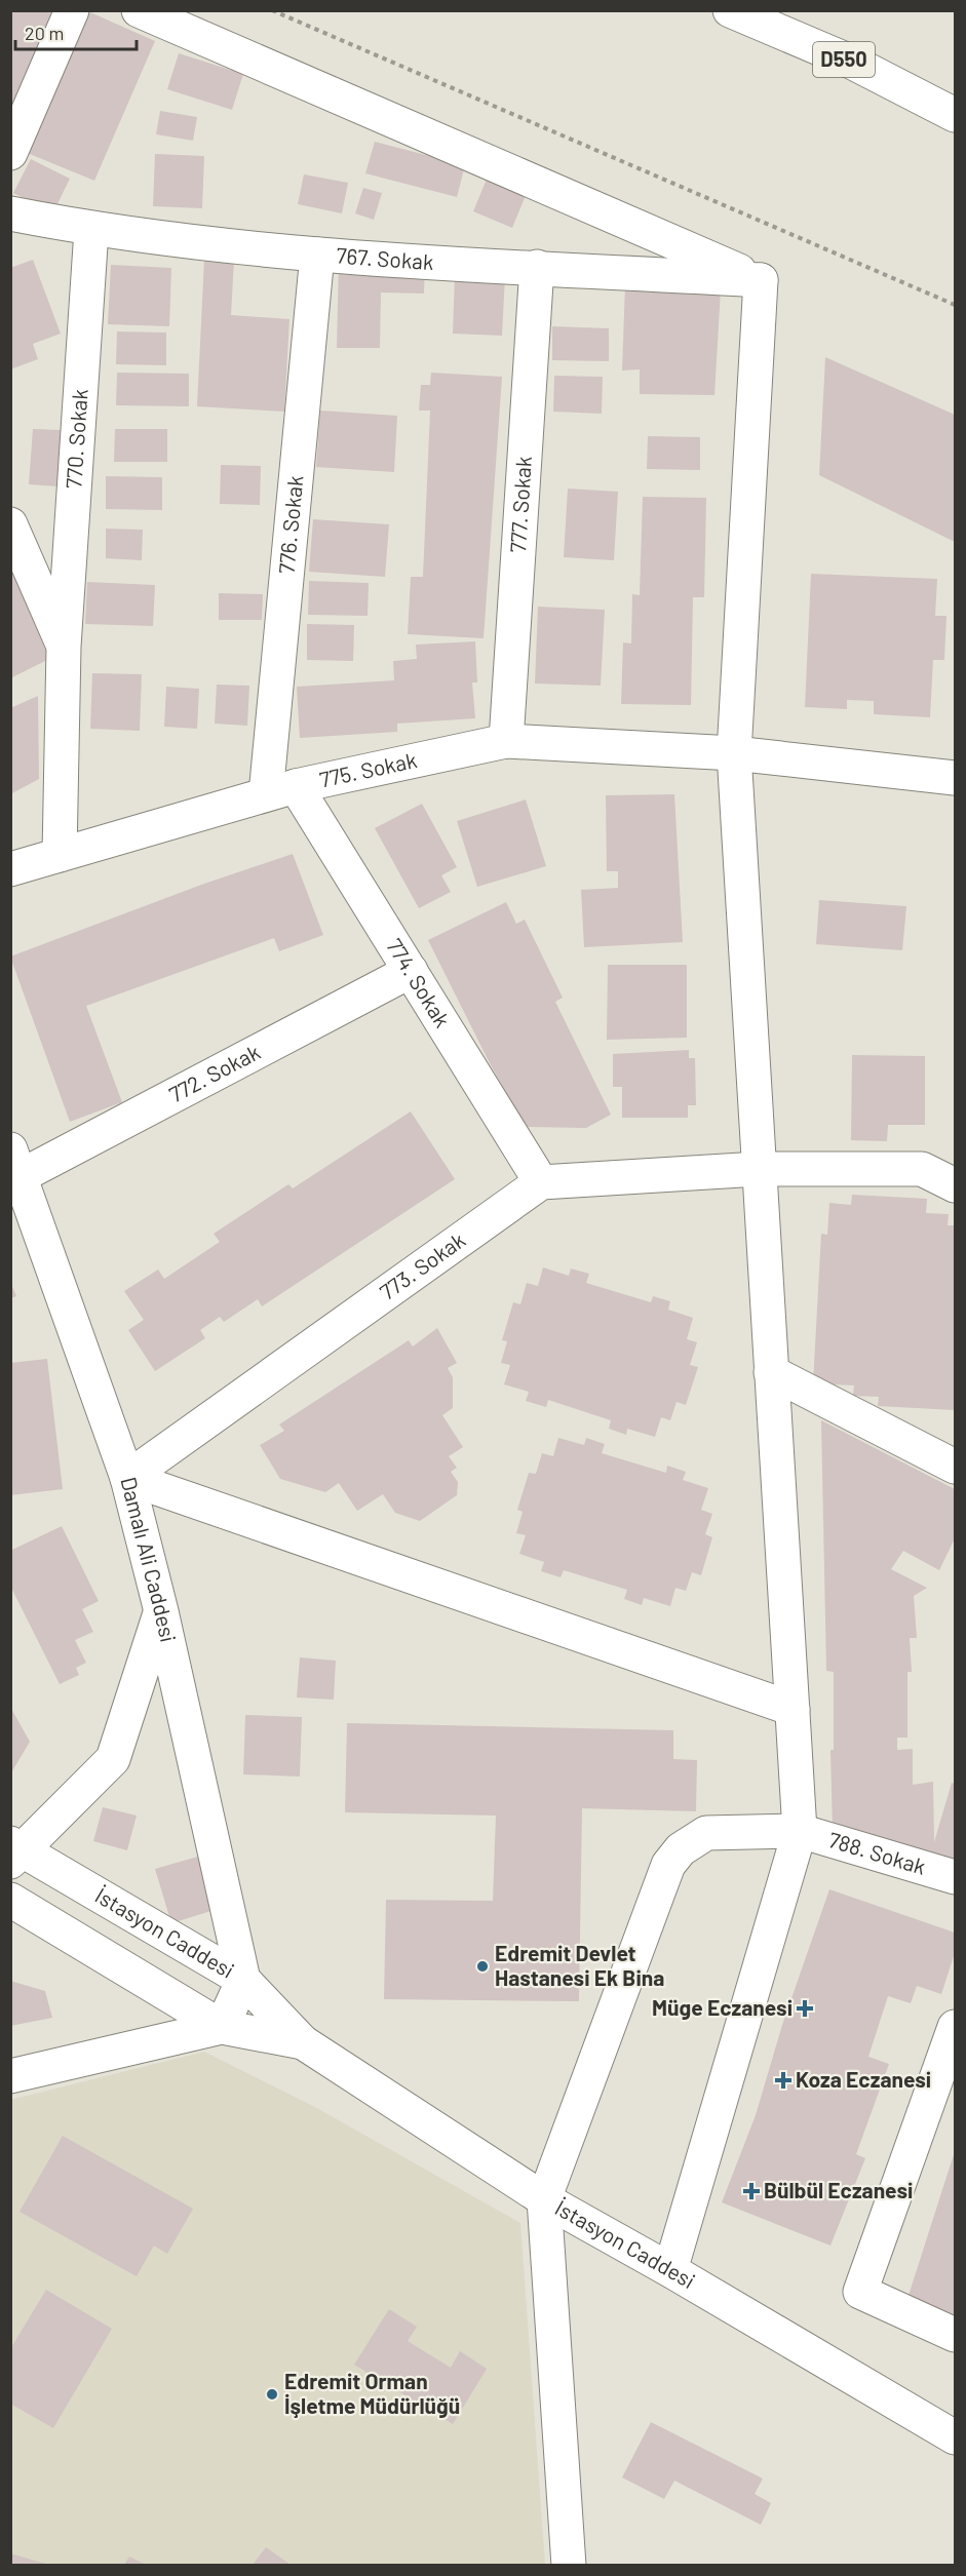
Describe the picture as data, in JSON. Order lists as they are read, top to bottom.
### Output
{
  "streets": {
    "main road": [
      "D550",
      "767. Sokak",
      "770. Sokak",
      "777. Sokak",
      "776. Sokak",
      "775. Sokak",
      "774. Sokak",
      "772. Sokak",
      "773. Sokak",
      "Damalı Ali Caddesi",
      "788. Sokak",
      "İstasyon Caddesi"
    ]
  },
  "crossings": [
    ["767. Sokak", "770. Sokak"],
    ["767. Sokak", "777. Sokak"],
    ["767. Sokak", "776. Sokak"],
    ["770. Sokak", "775. Sokak"],
    ["777. Sokak", "775. Sokak"],
    ["776. Sokak", "775. Sokak"],
    ["776. Sokak", "774. Sokak"],
    ["775. Sokak", "774. Sokak"],
    ["774. Sokak", "772. Sokak"],
    ["774. Sokak", "773. Sokak"],
    ["772. Sokak", "Damalı Ali Caddesi"],
    ["773. Sokak", "Damalı Ali Caddesi"],
    ["Damalı Ali Caddesi", "İstasyon Caddesi"],
    ["788. Sokak", "İstasyon Caddesi"]
  ],
  "places": {
    "other": ["Edremit Devlet Hastanesi Ek Bina", "Edremit Orman İşletme Müdürlüğü"],
    "health": ["Müge Eczanesi", "Koza Eczanesi", "Bülbül Eczanesi"]
  },
  "scale_bar": "20 m"
}
